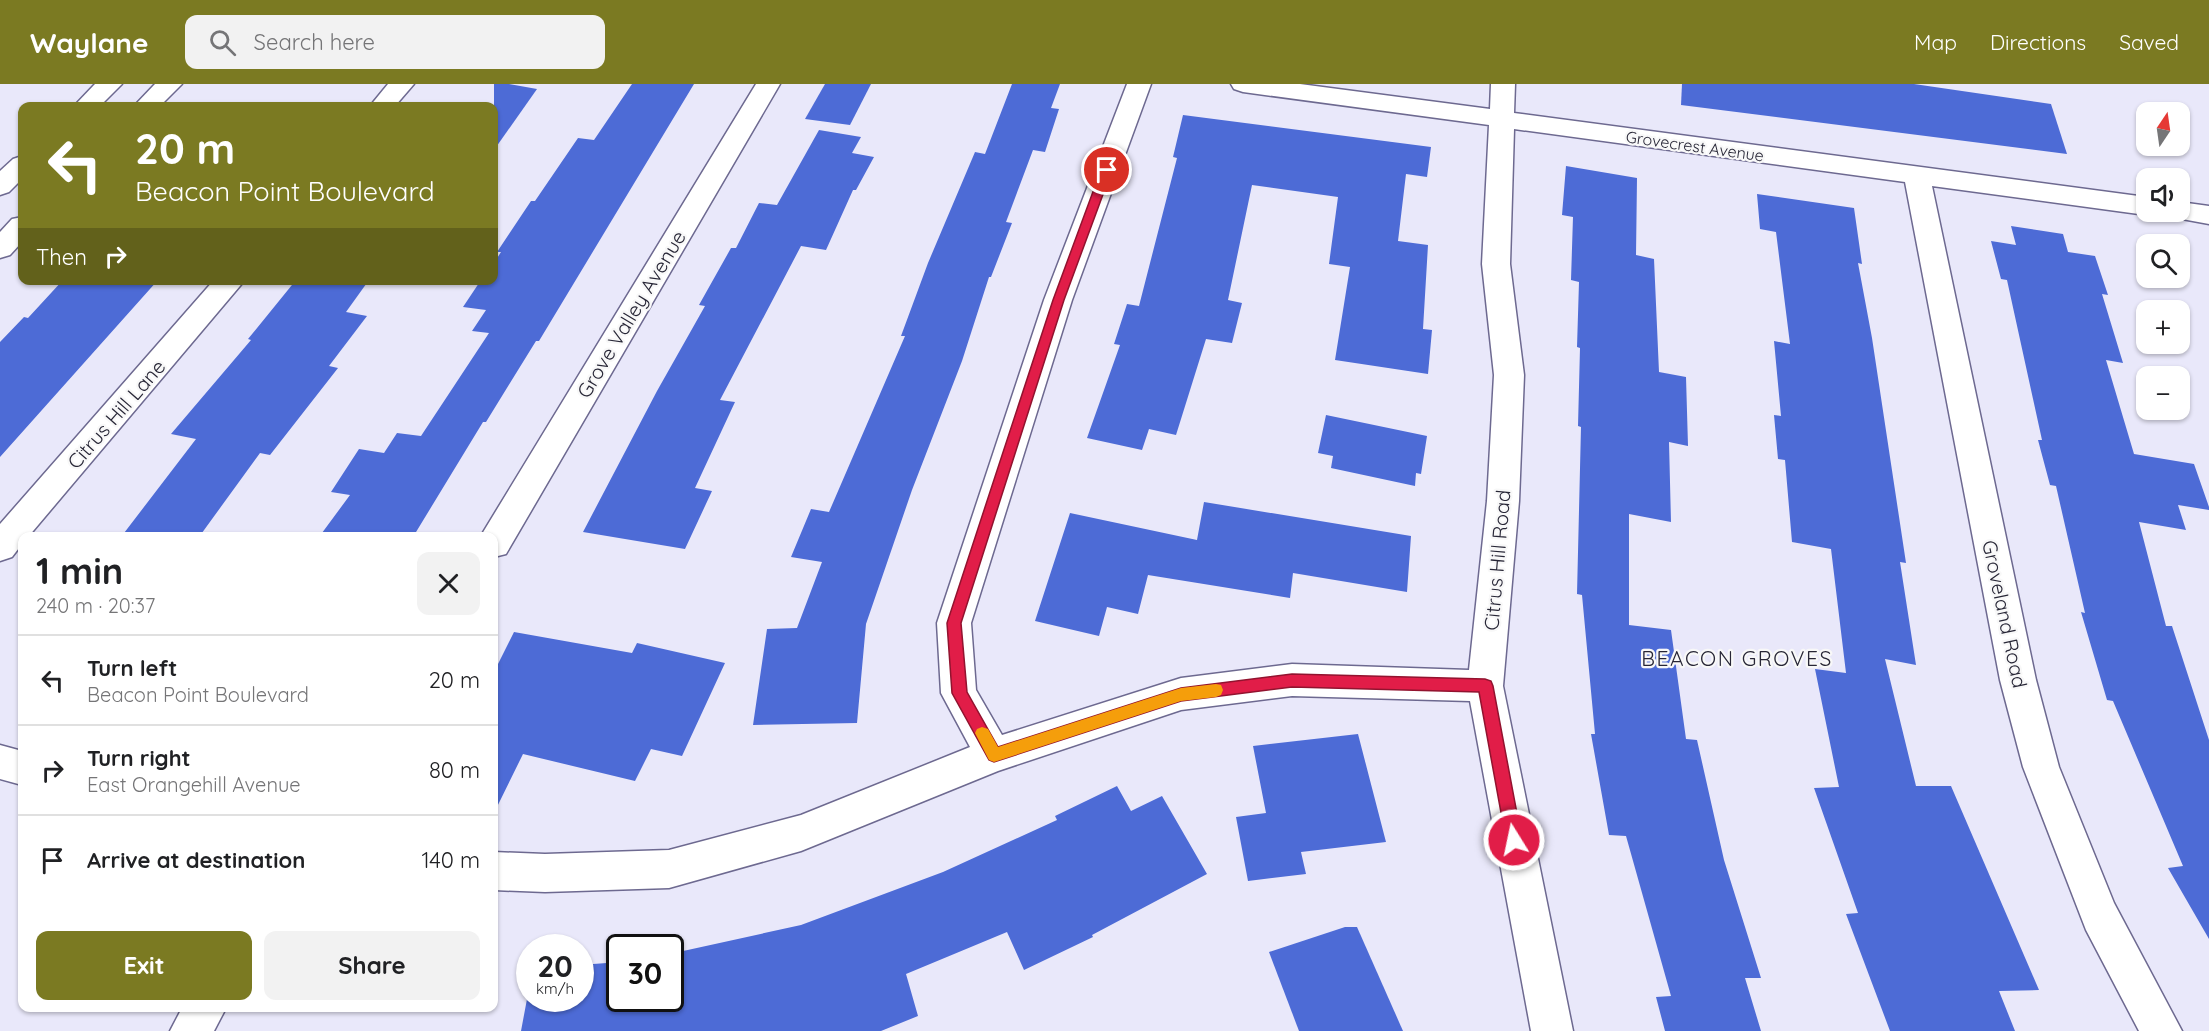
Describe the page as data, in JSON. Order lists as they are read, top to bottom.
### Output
{
  "streets": {
    "street": [
      "Grovecrest Avenue",
      "Grove Valley Avenue",
      "Citrus Hill Lane",
      "Citrus Hill Road",
      "Groveland Road"
    ]
  },
  "crossings": [
    ["Grovecrest Avenue", "Citrus Hill Road"],
    ["Grovecrest Avenue", "Groveland Road"]
  ],
  "districts": ["BEACON GROVES"],
  "north": "top",
  "page": {
    "header": "Waylane",
    "search": "Search here",
    "nav": ["Map", "Directions", "Saved"],
    "map_buttons": ["+", "−"],
    "turn": ["20 m", "Beacon Point Boulevard"],
    "then": "Then",
    "heading": ["1 min", "240 m · 20:37"],
    "list": [
      {
        "name": "Turn left",
        "note": "Beacon Point Boulevard",
        "value": "20 m"
      },
      {
        "name": "Turn right",
        "note": "East Orangehill Avenue",
        "value": "80 m"
      },
      {
        "name": "Arrive at destination",
        "value": "140 m"
      }
    ],
    "buttons": ["Exit", "Share"],
    "speed": "20 km/h",
    "limit": "30"
  }
}
